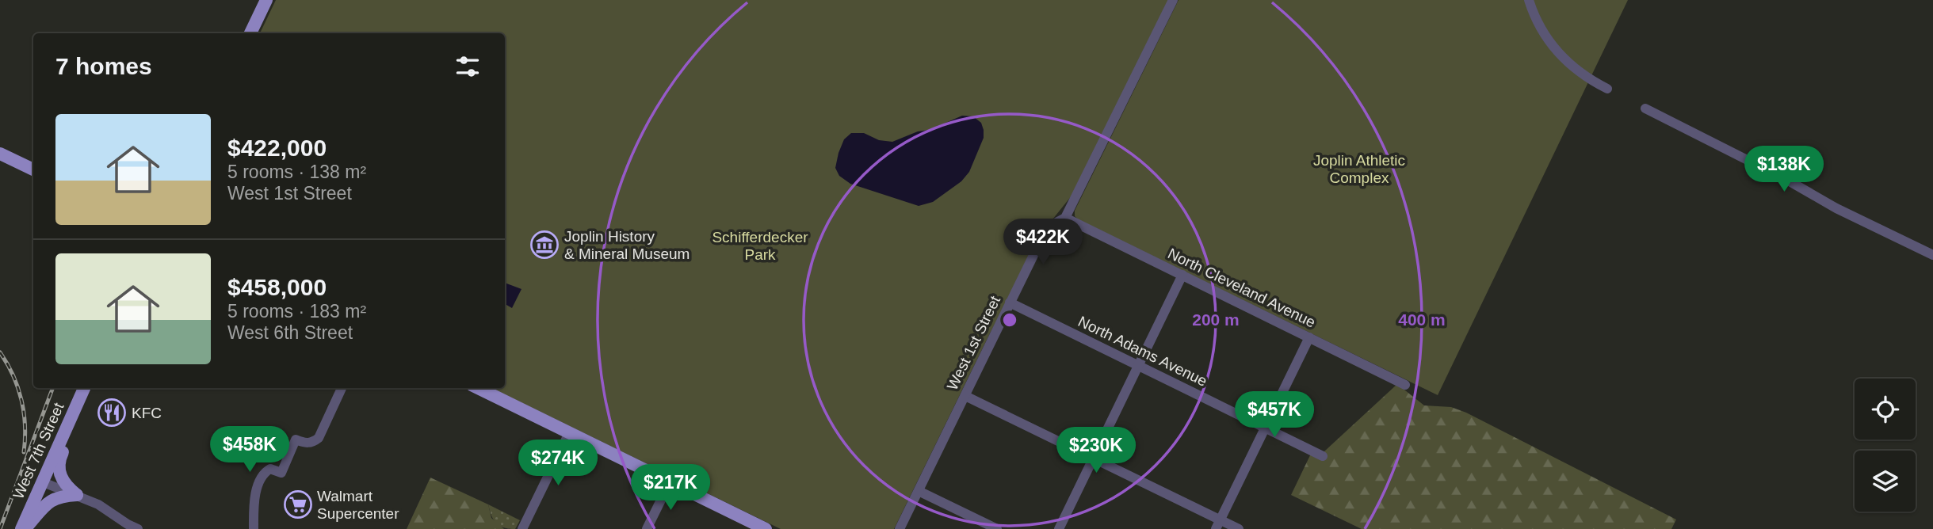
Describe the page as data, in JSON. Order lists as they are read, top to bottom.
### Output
{
  "streets": {
    "main road": ["West 7th Street"],
    "street": ["North Cleveland Avenue", "West 1st Street", "North Adams Avenue"]
  },
  "crossings": [
    ["North Cleveland Avenue", "West 1st Street"],
    ["West 1st Street", "North Adams Avenue"]
  ],
  "parks": ["Joplin Athletic Complex", "Schifferdecker Park"],
  "places": {
    "museum": ["Joplin History & Mineral Museum"],
    "restaurant": ["KFC"],
    "supermarket": ["Walmart Supercenter"]
  },
  "page": {
    "heading": "7 homes",
    "list": [
      {
        "name": "$422,000",
        "note": "5 rooms · 138 m² · West 1st Street"
      },
      {
        "name": "$458,000",
        "note": "5 rooms · 183 m² · West 6th Street"
      }
    ],
    "price": [
      "$138K",
      "$422K",
      "$457K",
      "$458K",
      "$230K",
      "$274K",
      "$217K"
    ]
  },
  "rings": ["200 m", "400 m"]
}
